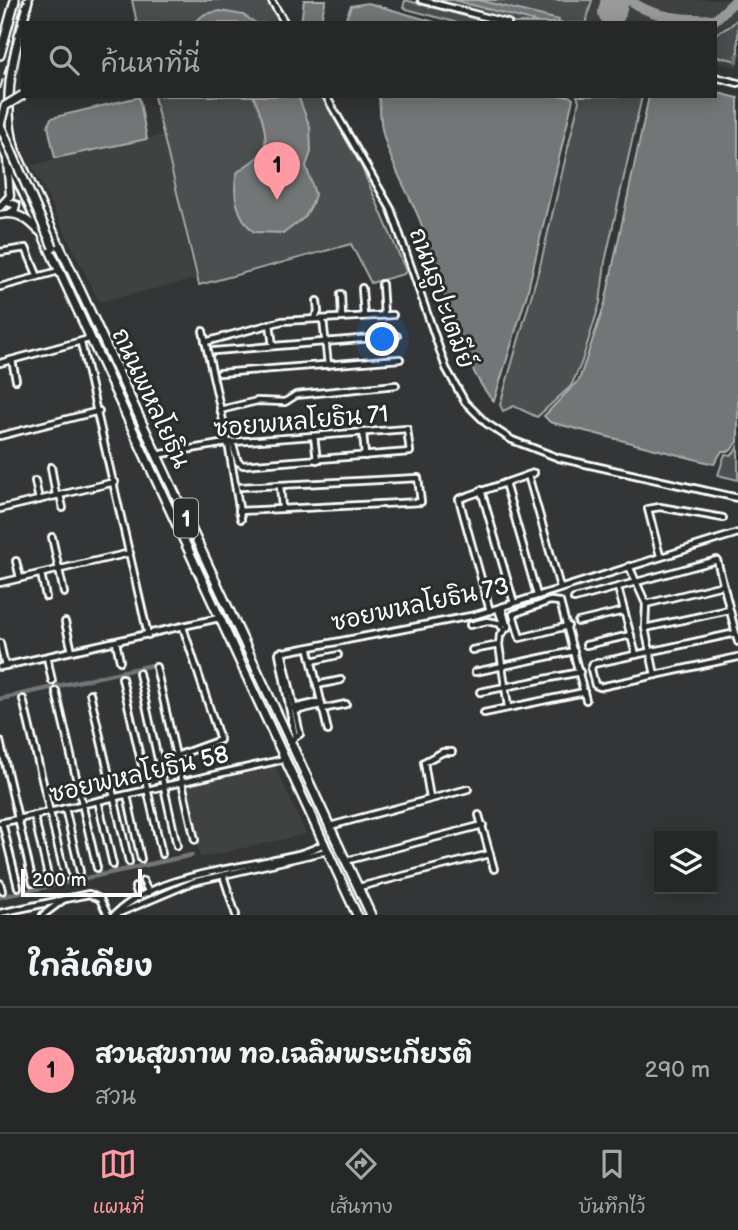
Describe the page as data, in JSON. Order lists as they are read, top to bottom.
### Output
{
  "streets": {
    "main road": ["ถนนพหลโยธิน", "1"],
    "street": [
      "ถนนธูปะเตมีย์",
      "ซอยพหลโยธิน 71",
      "ซอยพหลโยธิน 73",
      "ซอยพหลโยธิน 58"
    ]
  },
  "crossings": [
    ["ถนนพหลโยธิน", "ซอยพหลโยธิน 71"],
    ["ถนนพหลโยธิน", "ซอยพหลโยธิน 73"],
    ["ถนนพหลโยธิน", "ซอยพหลโยธิน 58"]
  ],
  "scale_bar": "200 m",
  "page": {
    "search": "ค้นหาที่นี่",
    "pins": "1",
    "scale": "200 m",
    "heading": "ใกล้เคียง",
    "list": [
      {
        "mark": "1",
        "name": "สวนสุขภาพ ทอ.เฉลิมพระเกียรติ",
        "note": "สวน",
        "value": "290 m"
      }
    ],
    "nav": ["แผนที่", "เส้นทาง", "บันทึกไว้"]
  }
}
